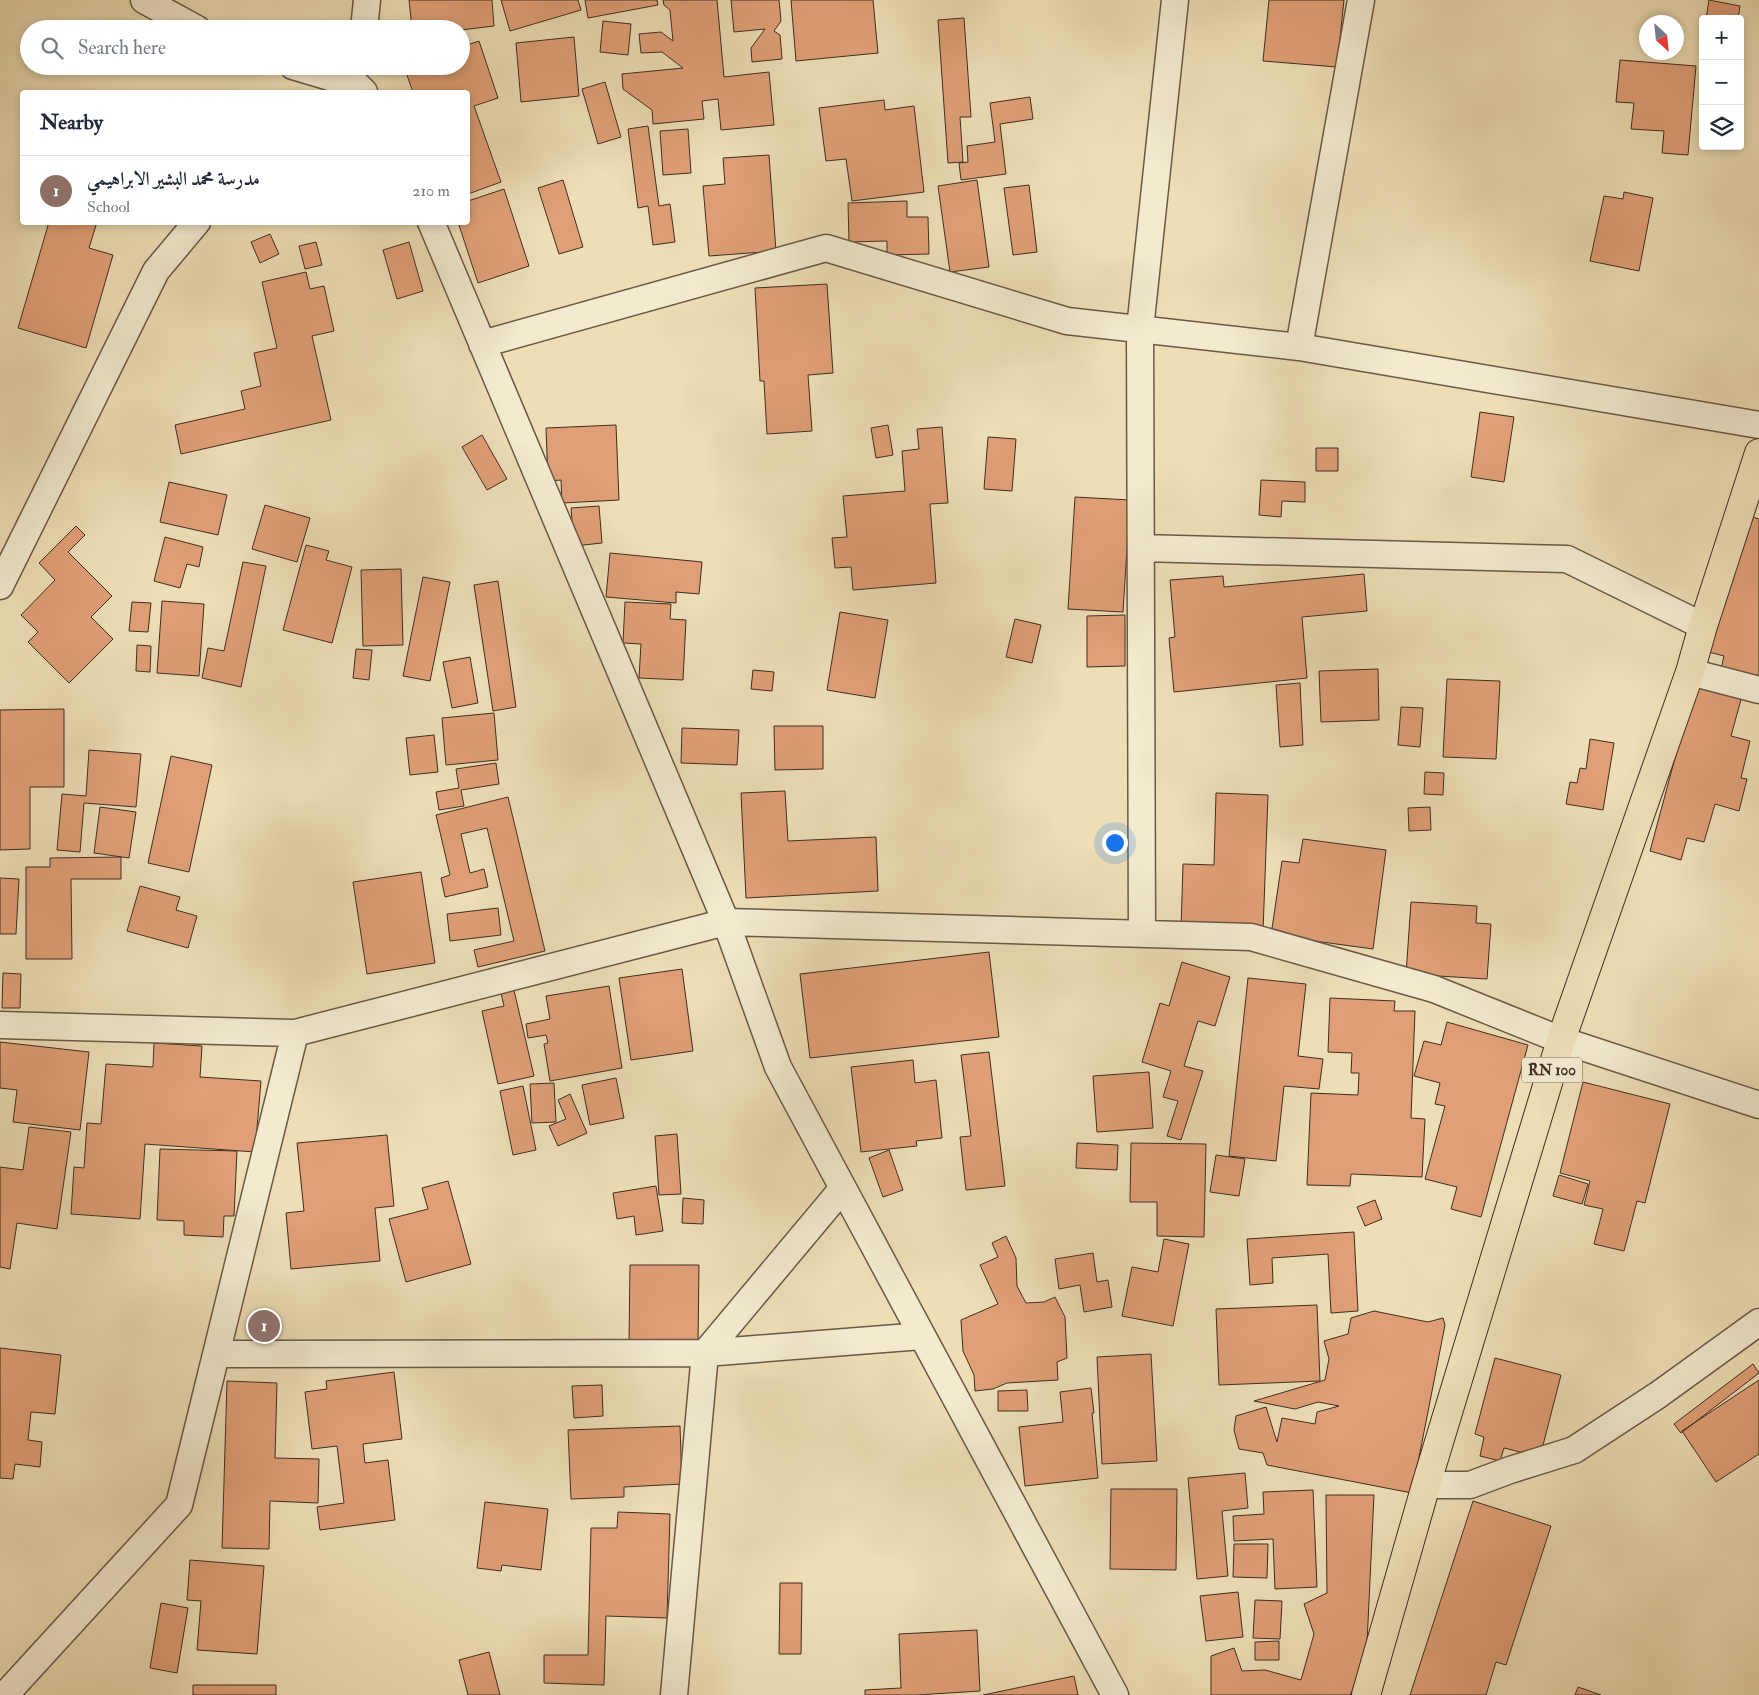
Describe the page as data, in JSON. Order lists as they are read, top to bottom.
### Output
{
  "streets": {
    "main road": ["RN 100"]
  },
  "north": "bottom right",
  "page": {
    "map_buttons": ["+", "−"],
    "search": "Search here",
    "heading": "Nearby",
    "list": [
      {
        "mark": "1",
        "name": "مدرسة محمد البشير الابراهيمي",
        "note": "School",
        "value": "210 m"
      }
    ],
    "pins": "1"
  }
}
